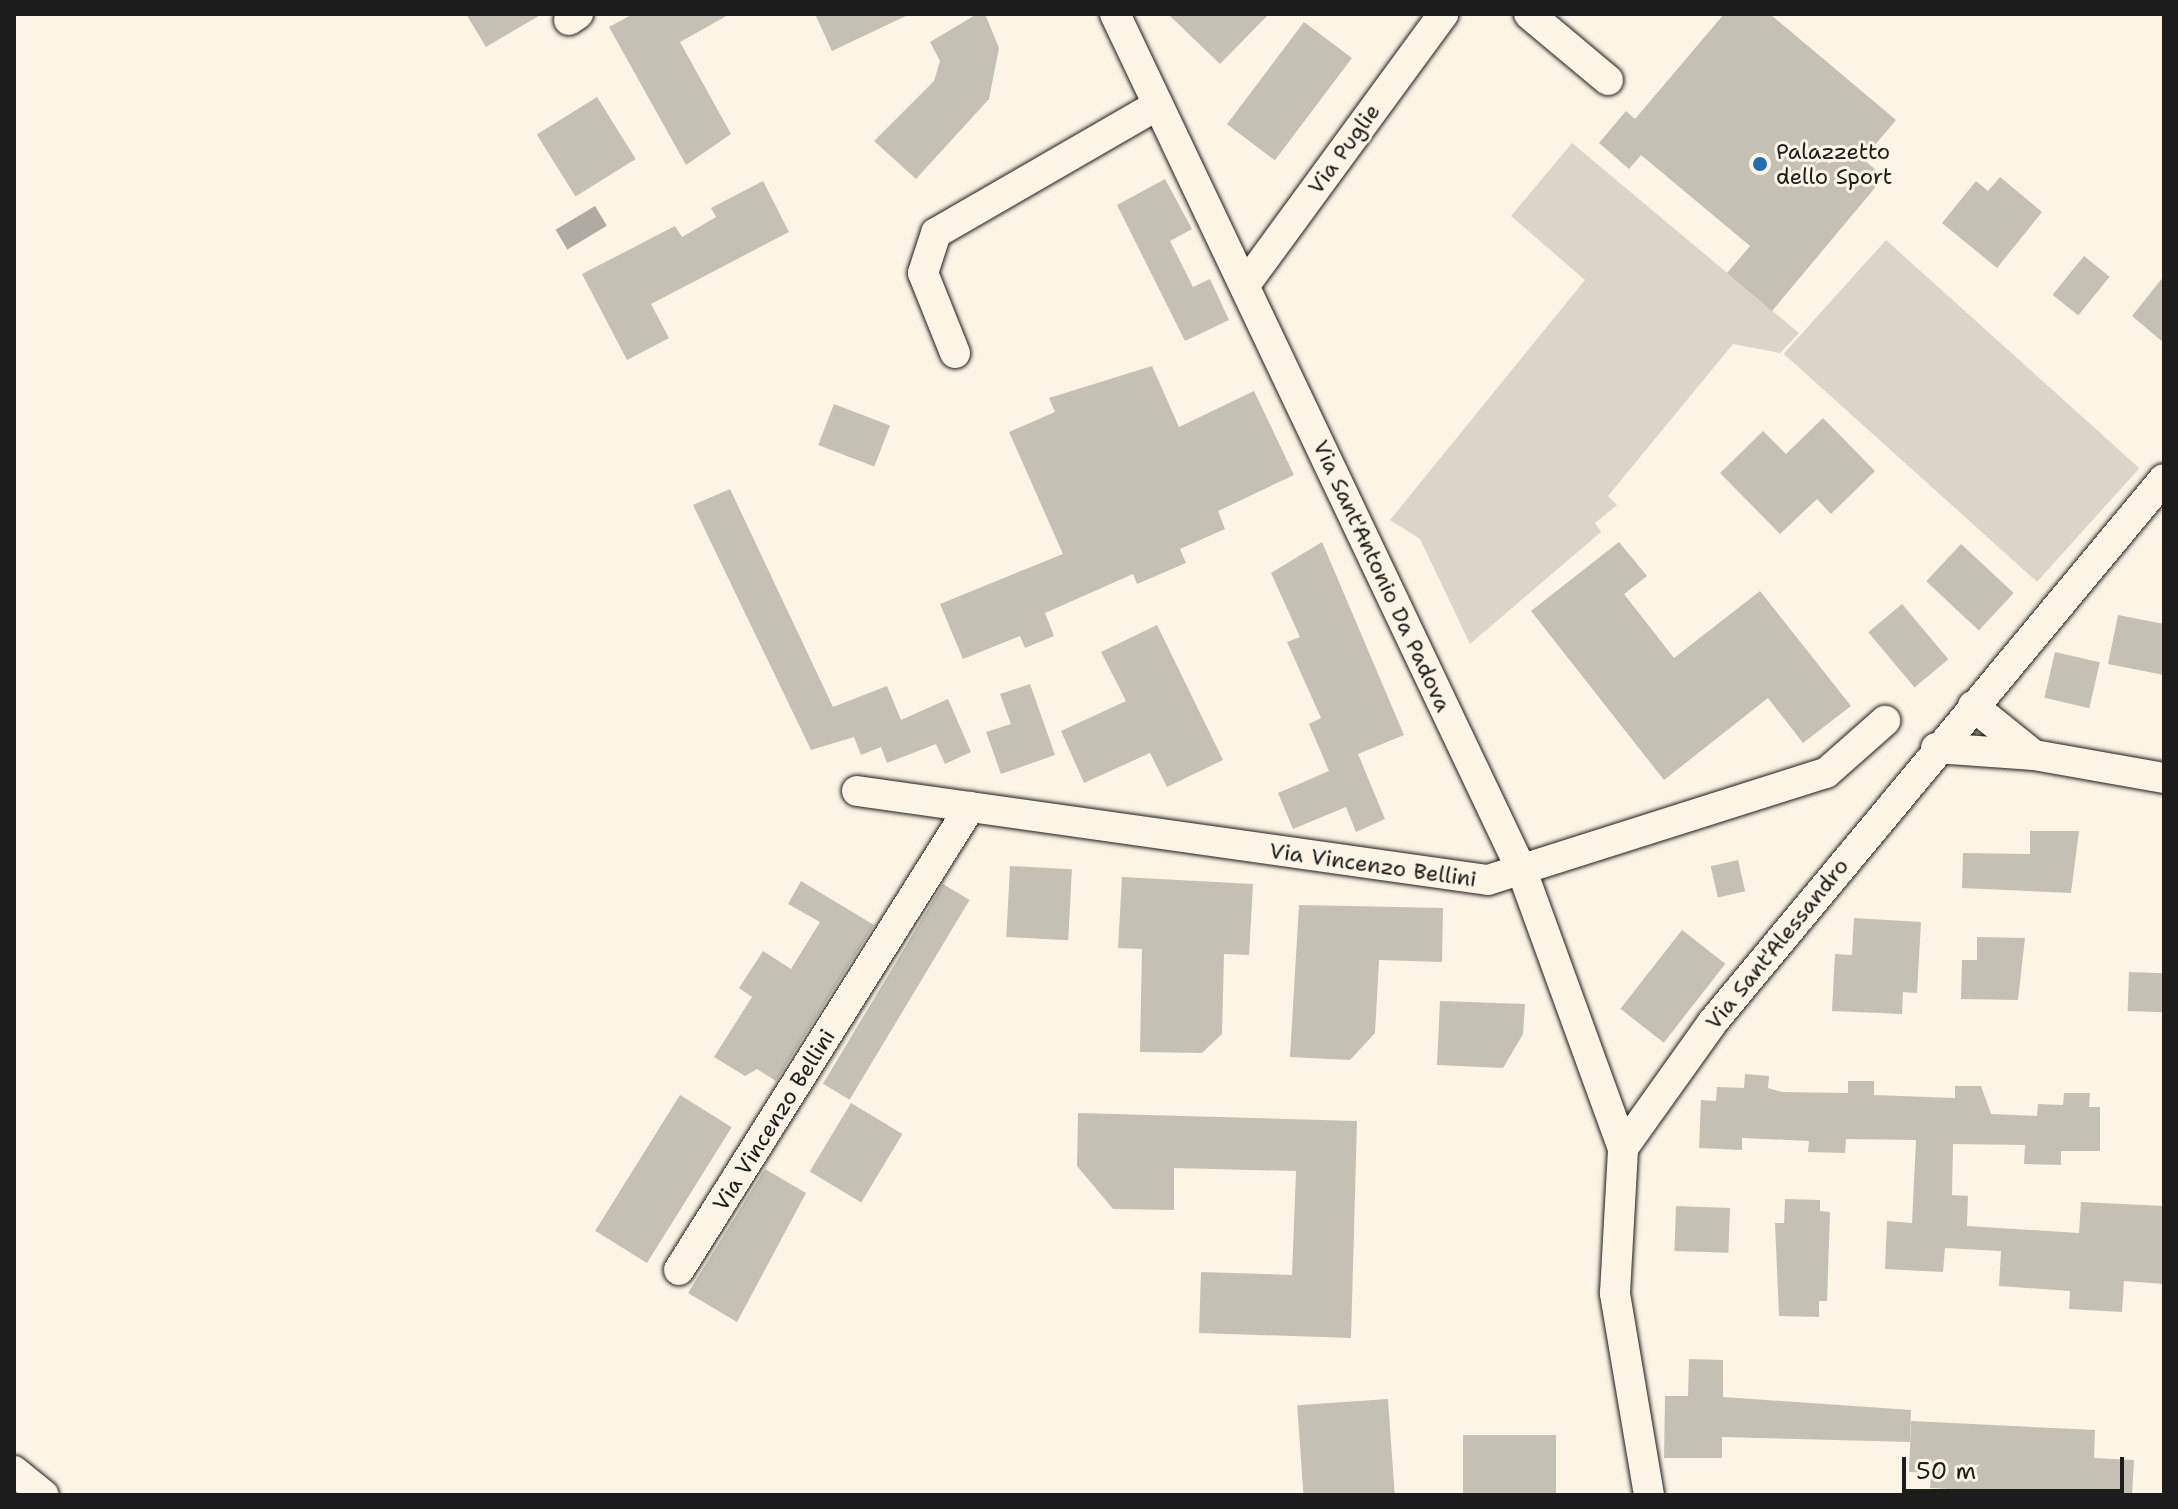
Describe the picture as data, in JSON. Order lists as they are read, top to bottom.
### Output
{
  "streets": {
    "street": [
      "Via Puglie",
      "Via Sant'Antonio Da Padova",
      "Via Vincenzo Bellini",
      "Via Sant'Alessandro"
    ]
  },
  "crossings": [
    ["Via Puglie", "Via Sant'Antonio Da Padova"],
    ["Via Sant'Antonio Da Padova", "Via Vincenzo Bellini"],
    ["Via Sant'Antonio Da Padova", "Via Sant'Alessandro"]
  ],
  "places": ["Palazzetto dello Sport"],
  "scale_bar": "50 m"
}
